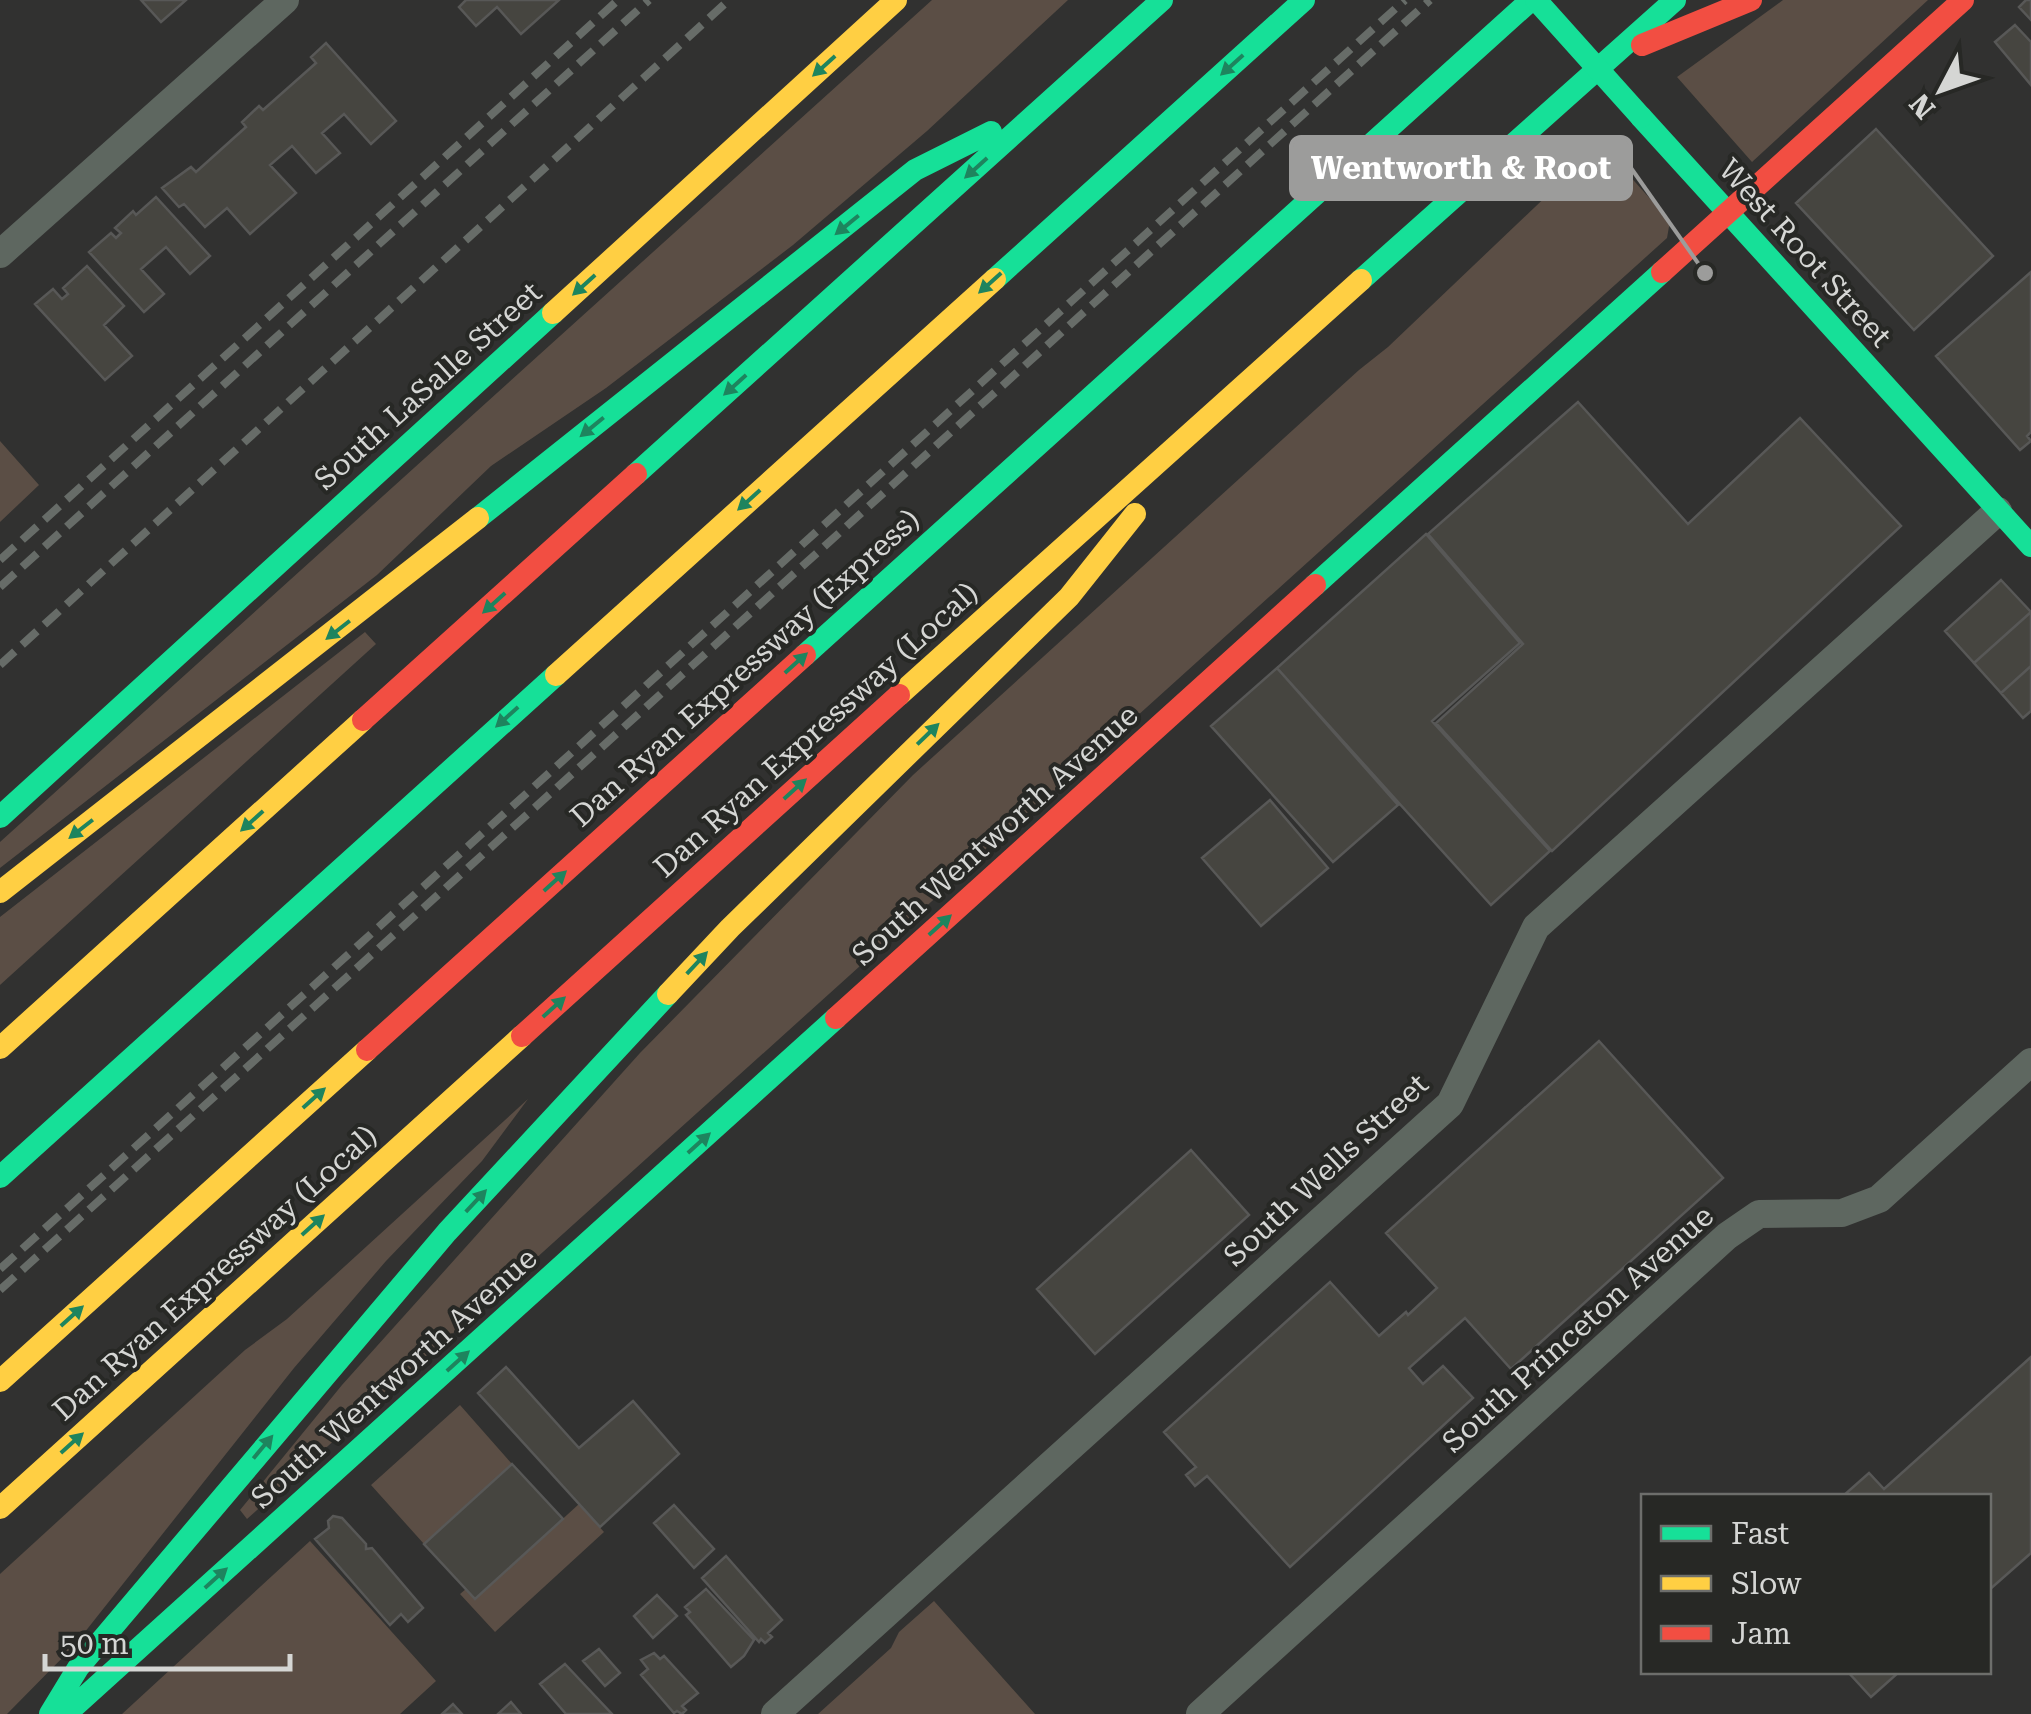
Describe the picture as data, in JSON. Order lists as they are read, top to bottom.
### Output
{
  "streets": {
    "main road": [
      "West Root Street",
      "South LaSalle Street",
      "Dan Ryan Expressway (Express)",
      "Dan Ryan Expressway (Local)",
      "South Wentworth Avenue"
    ],
    "street": ["South Wells Street", "South Princeton Avenue"]
  },
  "crossings": [
    ["West Root Street", "Dan Ryan Expressway (Express)"],
    ["West Root Street", "South Wentworth Avenue"],
    ["West Root Street", "South Wells Street"]
  ],
  "places": ["Wentworth & Root"],
  "legend": ["Fast", "Slow", "Jam"],
  "scale_bar": "50 m",
  "north": "bottom left"
}
